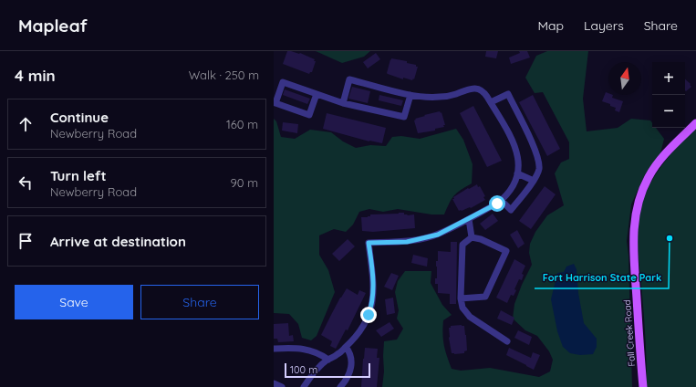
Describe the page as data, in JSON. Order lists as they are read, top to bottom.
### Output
{
  "streets": {
    "main road": ["Fall Creek Road"]
  },
  "places": ["Fort Harrison State Park"],
  "scale_bar": "100 m",
  "north": "top",
  "page": {
    "header": "Mapleaf",
    "nav": ["Map", "Layers", "Share"],
    "heading": ["4 min", "Walk · 250 m"],
    "map_buttons": ["+", "−"],
    "list": [
      ["Continue", "Newberry Road", "160 m"],
      ["Turn left", "Newberry Road", "90 m"],
      "Arrive at destination"
    ],
    "buttons": ["Save", "Share"],
    "scale": "100 m"
  }
}
